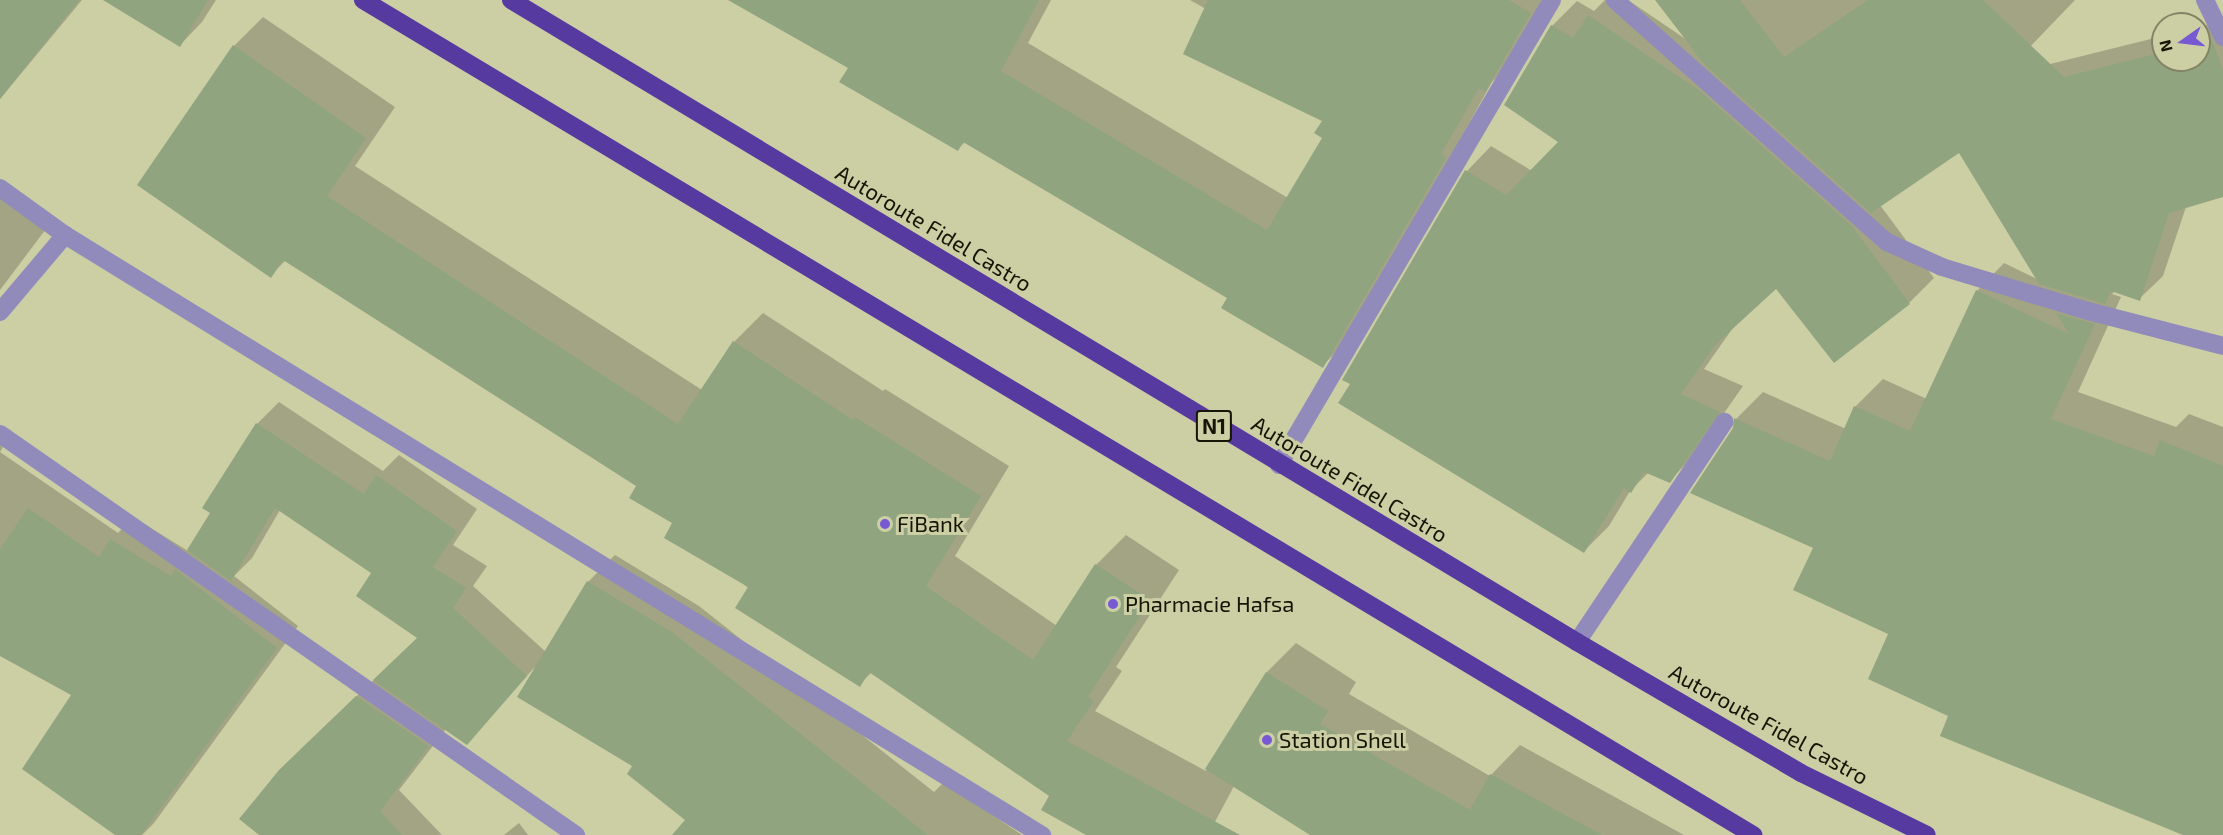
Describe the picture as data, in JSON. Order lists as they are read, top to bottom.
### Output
{
  "streets": {
    "highway": ["Autoroute Fidel Castro", "N1"]
  },
  "places": ["FiBank", "Pharmacie Hafsa", "Station Shell"],
  "north": "left"
}
